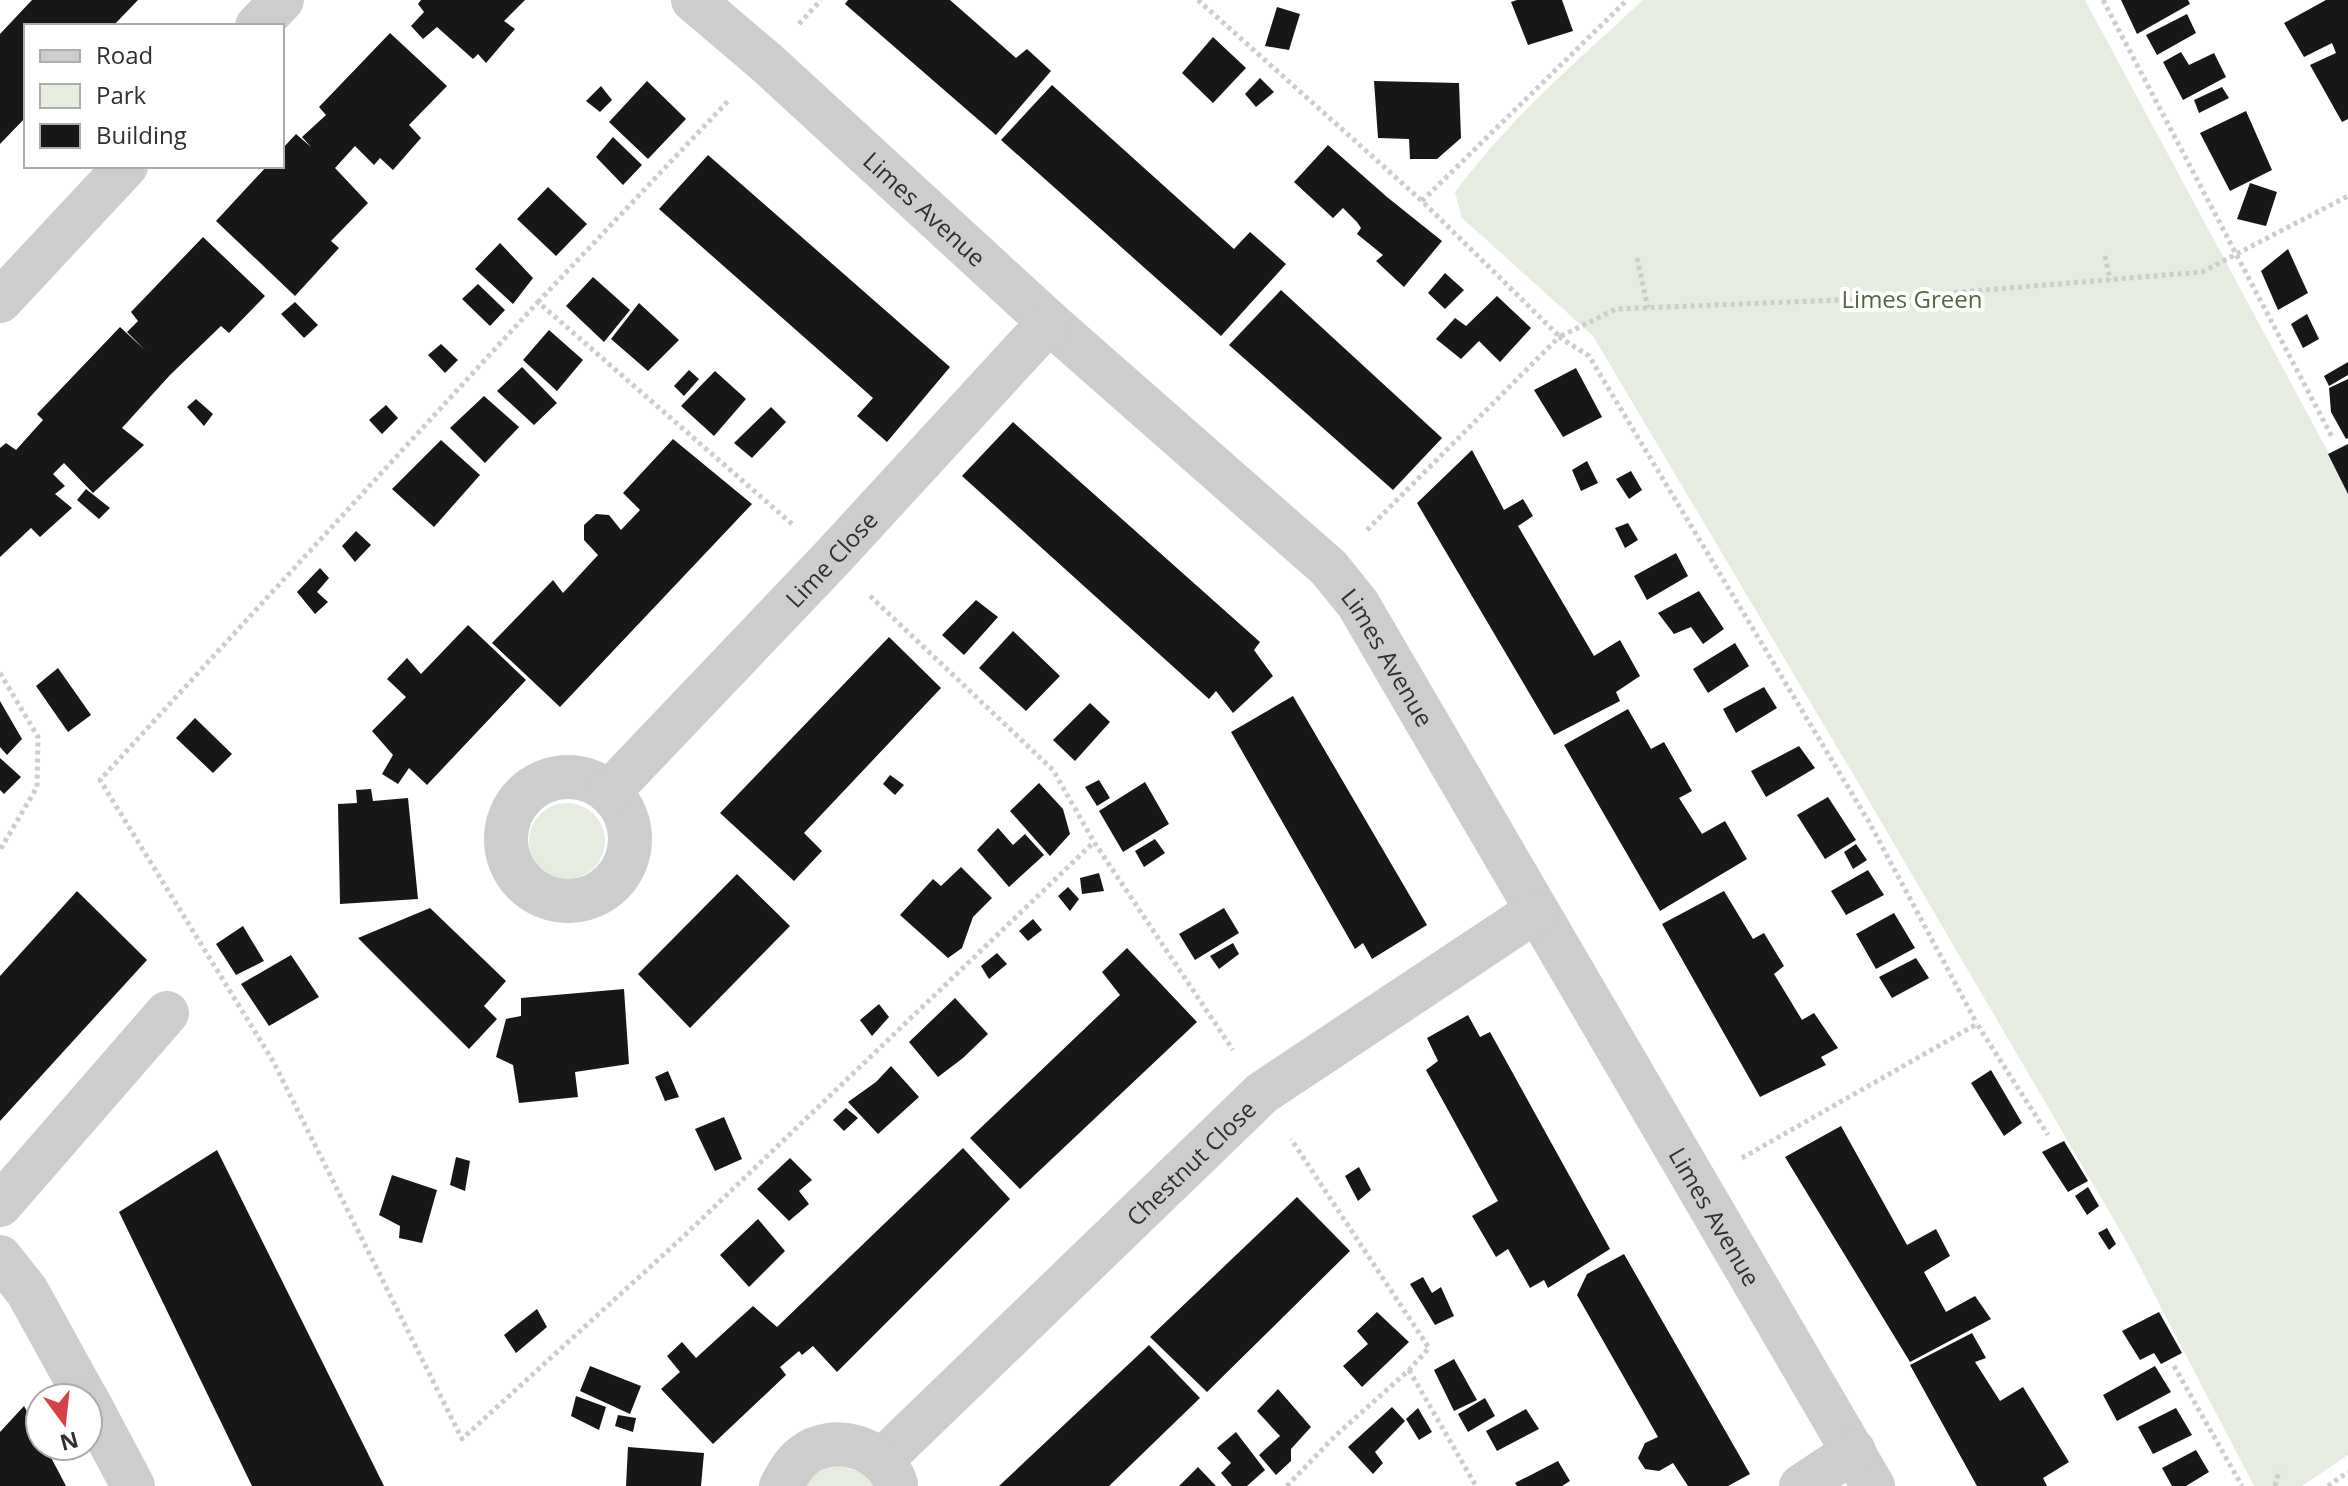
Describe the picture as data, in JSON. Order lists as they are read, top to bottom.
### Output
{
  "streets": {
    "street": ["Limes Avenue", "Lime Close", "Chestnut Close"]
  },
  "crossings": [
    ["Limes Avenue", "Lime Close"],
    ["Limes Avenue", "Chestnut Close"]
  ],
  "parks": ["Limes Green"],
  "legend": ["Road", "Park", "Building"],
  "north": "bottom"
}
